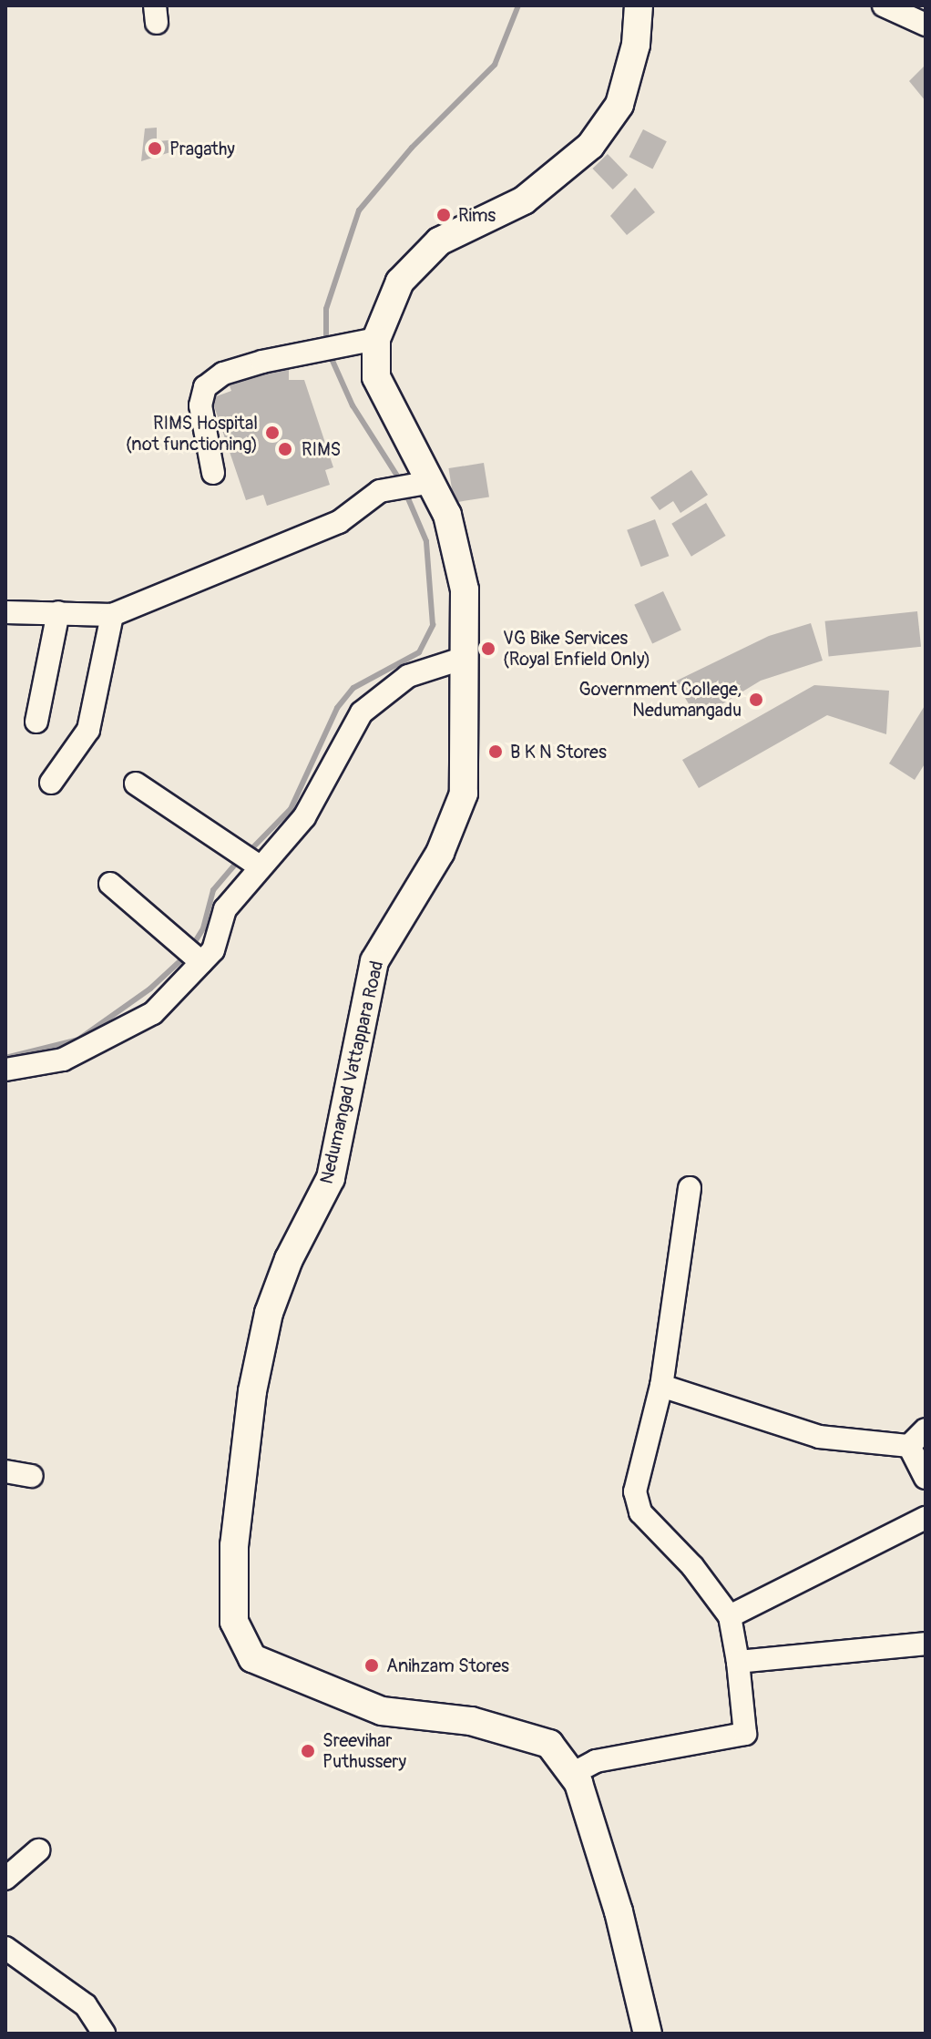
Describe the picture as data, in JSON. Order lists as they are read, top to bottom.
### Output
{
  "streets": {
    "main road": ["Nedumangad Vattappara Road"]
  },
  "places": [
    "Pragathy",
    "Rims",
    "RIMS Hospital (not functioning)",
    "RIMS",
    "VG Bike Services (Royal Enfield Only)",
    "Government College, Nedumangadu",
    "B K N Stores",
    "Anihzam Stores",
    "Sreevihar Puthussery"
  ]
}
